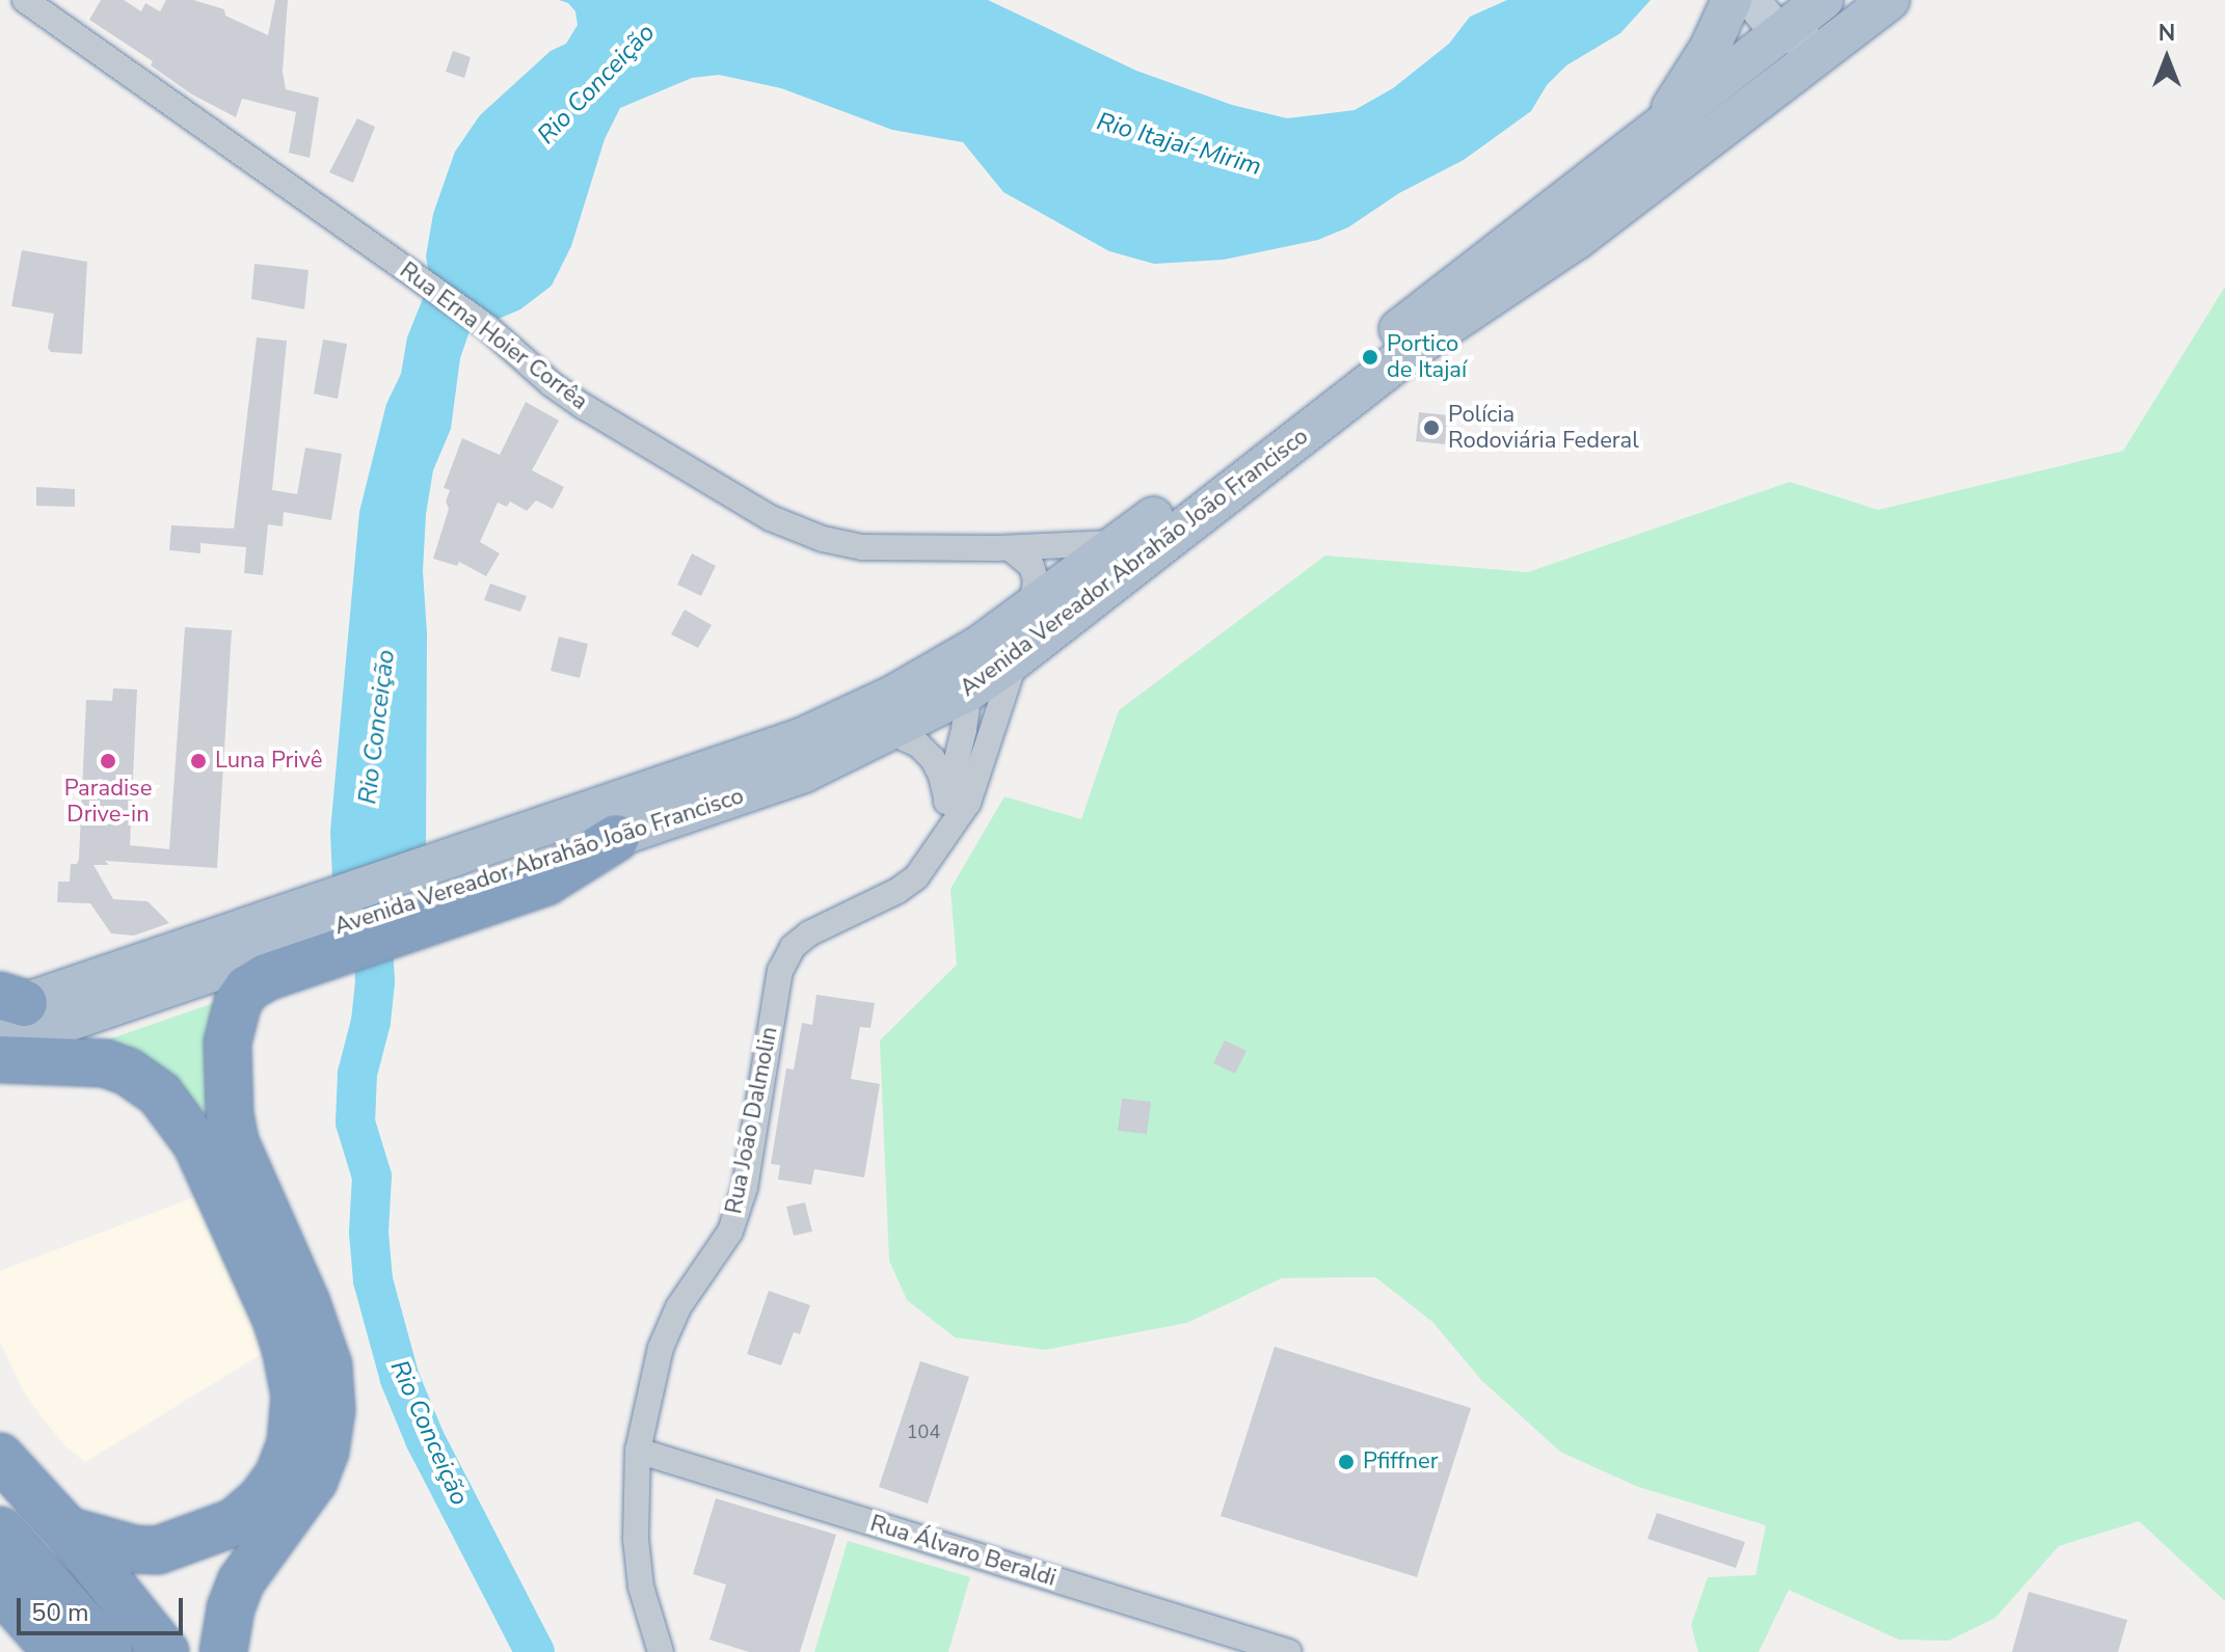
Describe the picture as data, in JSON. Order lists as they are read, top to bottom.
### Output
{
  "streets": {
    "main road": ["Avenida Vereador Abrahão João Francisco"],
    "street": ["Rua Erna Hoier Corrêa", "Rua João Dalmolin", "Rua Álvaro Beraldi"]
  },
  "crossings": [
    ["Rua Erna Hoier Corrêa", "Avenida Vereador Abrahão João Francisco"],
    ["Avenida Vereador Abrahão João Francisco", "Rua João Dalmolin"],
    ["Rua João Dalmolin", "Rua Álvaro Beraldi"]
  ],
  "water": ["Rio Conceição", "Rio Itajaí-Mirim"],
  "places": [
    "Portico de Itajaí",
    "Polícia Rodoviária Federal",
    "Paradise Drive-in",
    "Luna Privê",
    "Pfiffner"
  ],
  "house_numbers": ["104"],
  "scale_bar": "50 m",
  "north": "top"
}
